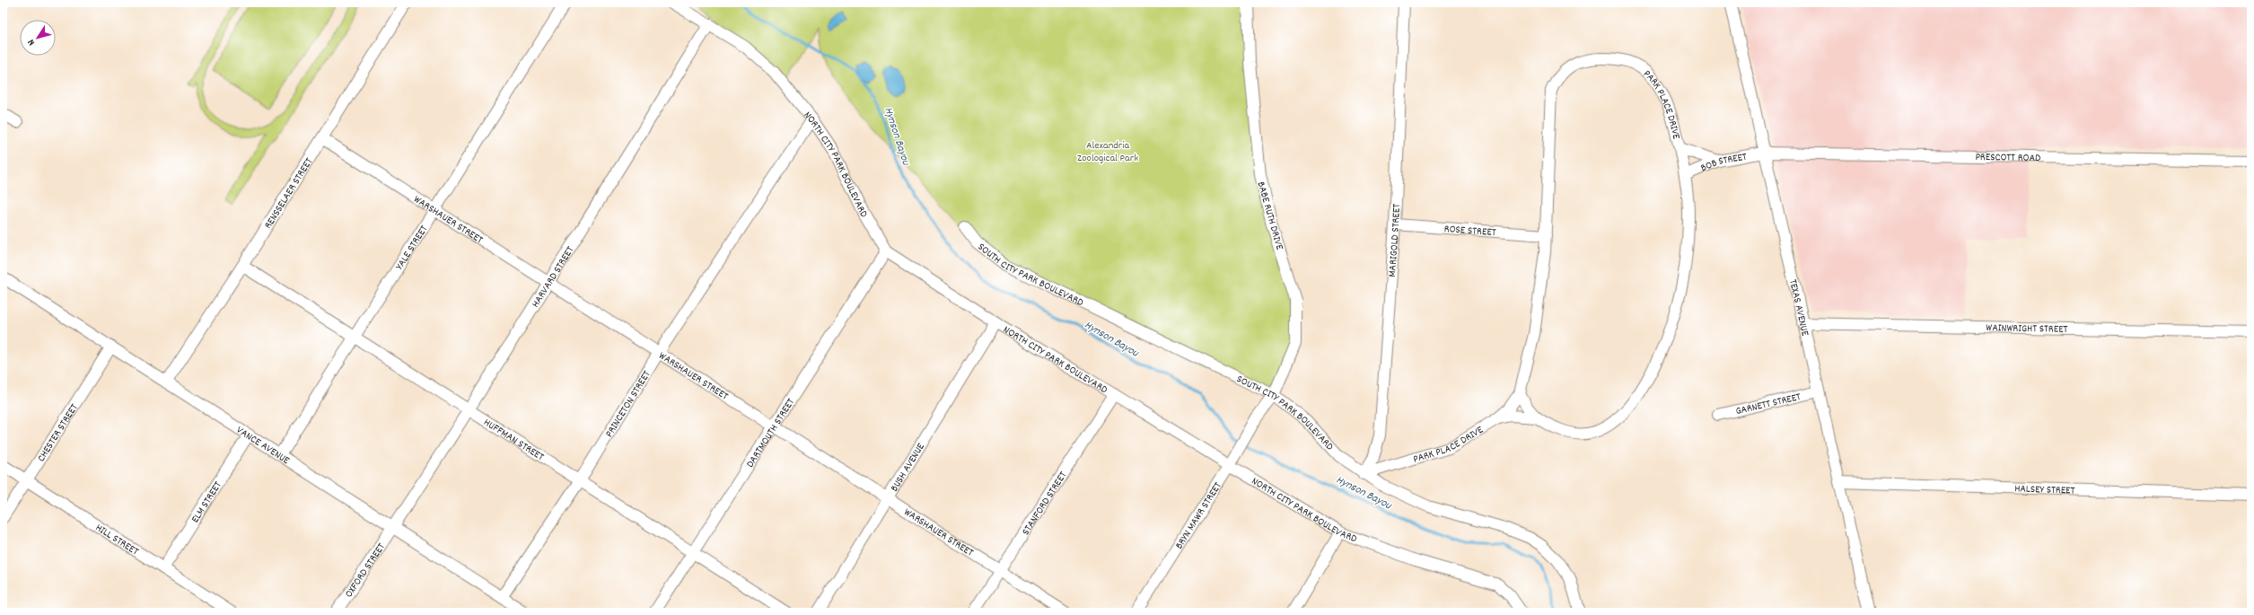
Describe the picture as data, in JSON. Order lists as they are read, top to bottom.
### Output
{
  "streets": {
    "street": [
      "PARK PLACE DRIVE",
      "PRESCOTT ROAD",
      "BOB STREET",
      "NORTH CITY PARK BOULEVARD",
      "RENSSELAER STREET",
      "BABE RUTH DRIVE",
      "WARSHAUER STREET",
      "ROSE STREET",
      "MARIGOLD STREET",
      "YALE STREET",
      "SOUTH CITY PARK BOULEVARD",
      "HARVARD STREET",
      "TEXAS AVENUE",
      "WAINWRIGHT STREET",
      "PRINCETON STREET",
      "GARNETT STREET",
      "CHESTER STREET",
      "DARTMOUTH STREET",
      "HUFFMAN STREET",
      "VANCE AVENUE",
      "BUSH AVENUE",
      "HALSEY STREET",
      "ELM STREET",
      "STANFORD STREET",
      "BRYN MAWR STREET",
      "HILL STREET",
      "OXFORD STREET"
    ]
  },
  "crossings": [
    ["PARK PLACE DRIVE", "BOB STREET"],
    ["PARK PLACE DRIVE", "ROSE STREET"],
    ["PARK PLACE DRIVE", "MARIGOLD STREET"],
    ["PARK PLACE DRIVE", "SOUTH CITY PARK BOULEVARD"],
    ["PRESCOTT ROAD", "BOB STREET"],
    ["PRESCOTT ROAD", "TEXAS AVENUE"],
    ["BOB STREET", "TEXAS AVENUE"],
    ["NORTH CITY PARK BOULEVARD", "HARVARD STREET"],
    ["NORTH CITY PARK BOULEVARD", "PRINCETON STREET"],
    ["NORTH CITY PARK BOULEVARD", "DARTMOUTH STREET"],
    ["NORTH CITY PARK BOULEVARD", "BUSH AVENUE"],
    ["NORTH CITY PARK BOULEVARD", "STANFORD STREET"],
    ["NORTH CITY PARK BOULEVARD", "BRYN MAWR STREET"],
    ["RENSSELAER STREET", "WARSHAUER STREET"],
    ["RENSSELAER STREET", "HUFFMAN STREET"],
    ["RENSSELAER STREET", "VANCE AVENUE"],
    ["BABE RUTH DRIVE", "SOUTH CITY PARK BOULEVARD"],
    ["BABE RUTH DRIVE", "BRYN MAWR STREET"],
    ["WARSHAUER STREET", "YALE STREET"],
    ["WARSHAUER STREET", "HARVARD STREET"],
    ["WARSHAUER STREET", "PRINCETON STREET"],
    ["WARSHAUER STREET", "DARTMOUTH STREET"],
    ["WARSHAUER STREET", "BUSH AVENUE"],
    ["WARSHAUER STREET", "STANFORD STREET"],
    ["ROSE STREET", "MARIGOLD STREET"],
    ["MARIGOLD STREET", "SOUTH CITY PARK BOULEVARD"],
    ["YALE STREET", "HUFFMAN STREET"],
    ["YALE STREET", "VANCE AVENUE"],
    ["HARVARD STREET", "HUFFMAN STREET"],
    ["HARVARD STREET", "VANCE AVENUE"],
    ["HARVARD STREET", "OXFORD STREET"],
    ["TEXAS AVENUE", "WAINWRIGHT STREET"],
    ["TEXAS AVENUE", "GARNETT STREET"],
    ["TEXAS AVENUE", "HALSEY STREET"],
    ["PRINCETON STREET", "HUFFMAN STREET"],
    ["PRINCETON STREET", "VANCE AVENUE"],
    ["CHESTER STREET", "VANCE AVENUE"],
    ["CHESTER STREET", "HILL STREET"],
    ["DARTMOUTH STREET", "HUFFMAN STREET"],
    ["VANCE AVENUE", "ELM STREET"],
    ["VANCE AVENUE", "OXFORD STREET"],
    ["ELM STREET", "HILL STREET"]
  ],
  "water": ["Hynson Bayou"],
  "parks": ["Alexandria Zoological Park"],
  "north": "bottom left"
}
